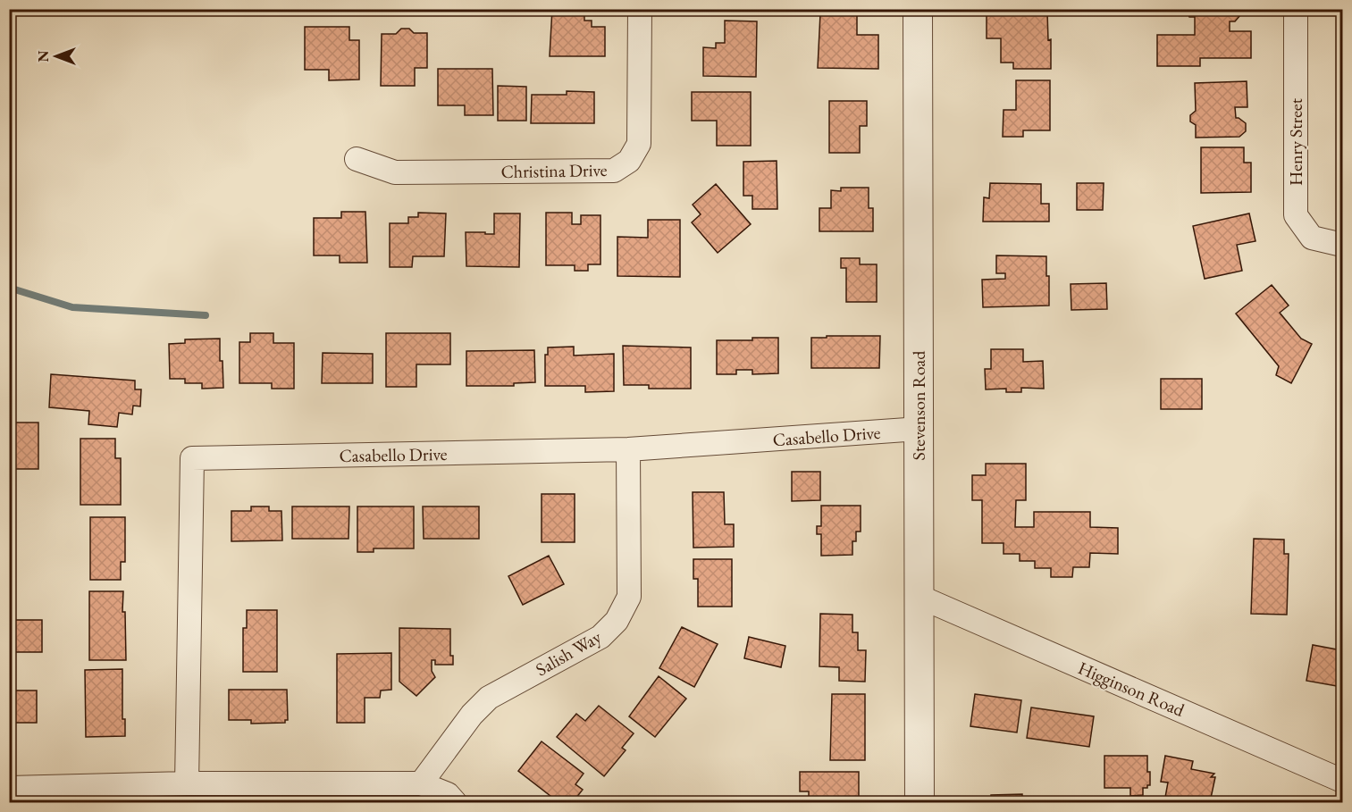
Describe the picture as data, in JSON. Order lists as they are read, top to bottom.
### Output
{
  "streets": {
    "street": [
      "Henry Street",
      "Christina Drive",
      "Stevenson Road",
      "Casabello Drive",
      "Salish Way",
      "Higginson Road"
    ]
  },
  "crossings": [
    ["Stevenson Road", "Casabello Drive"],
    ["Stevenson Road", "Higginson Road"],
    ["Casabello Drive", "Salish Way"]
  ],
  "north": "left"
}
